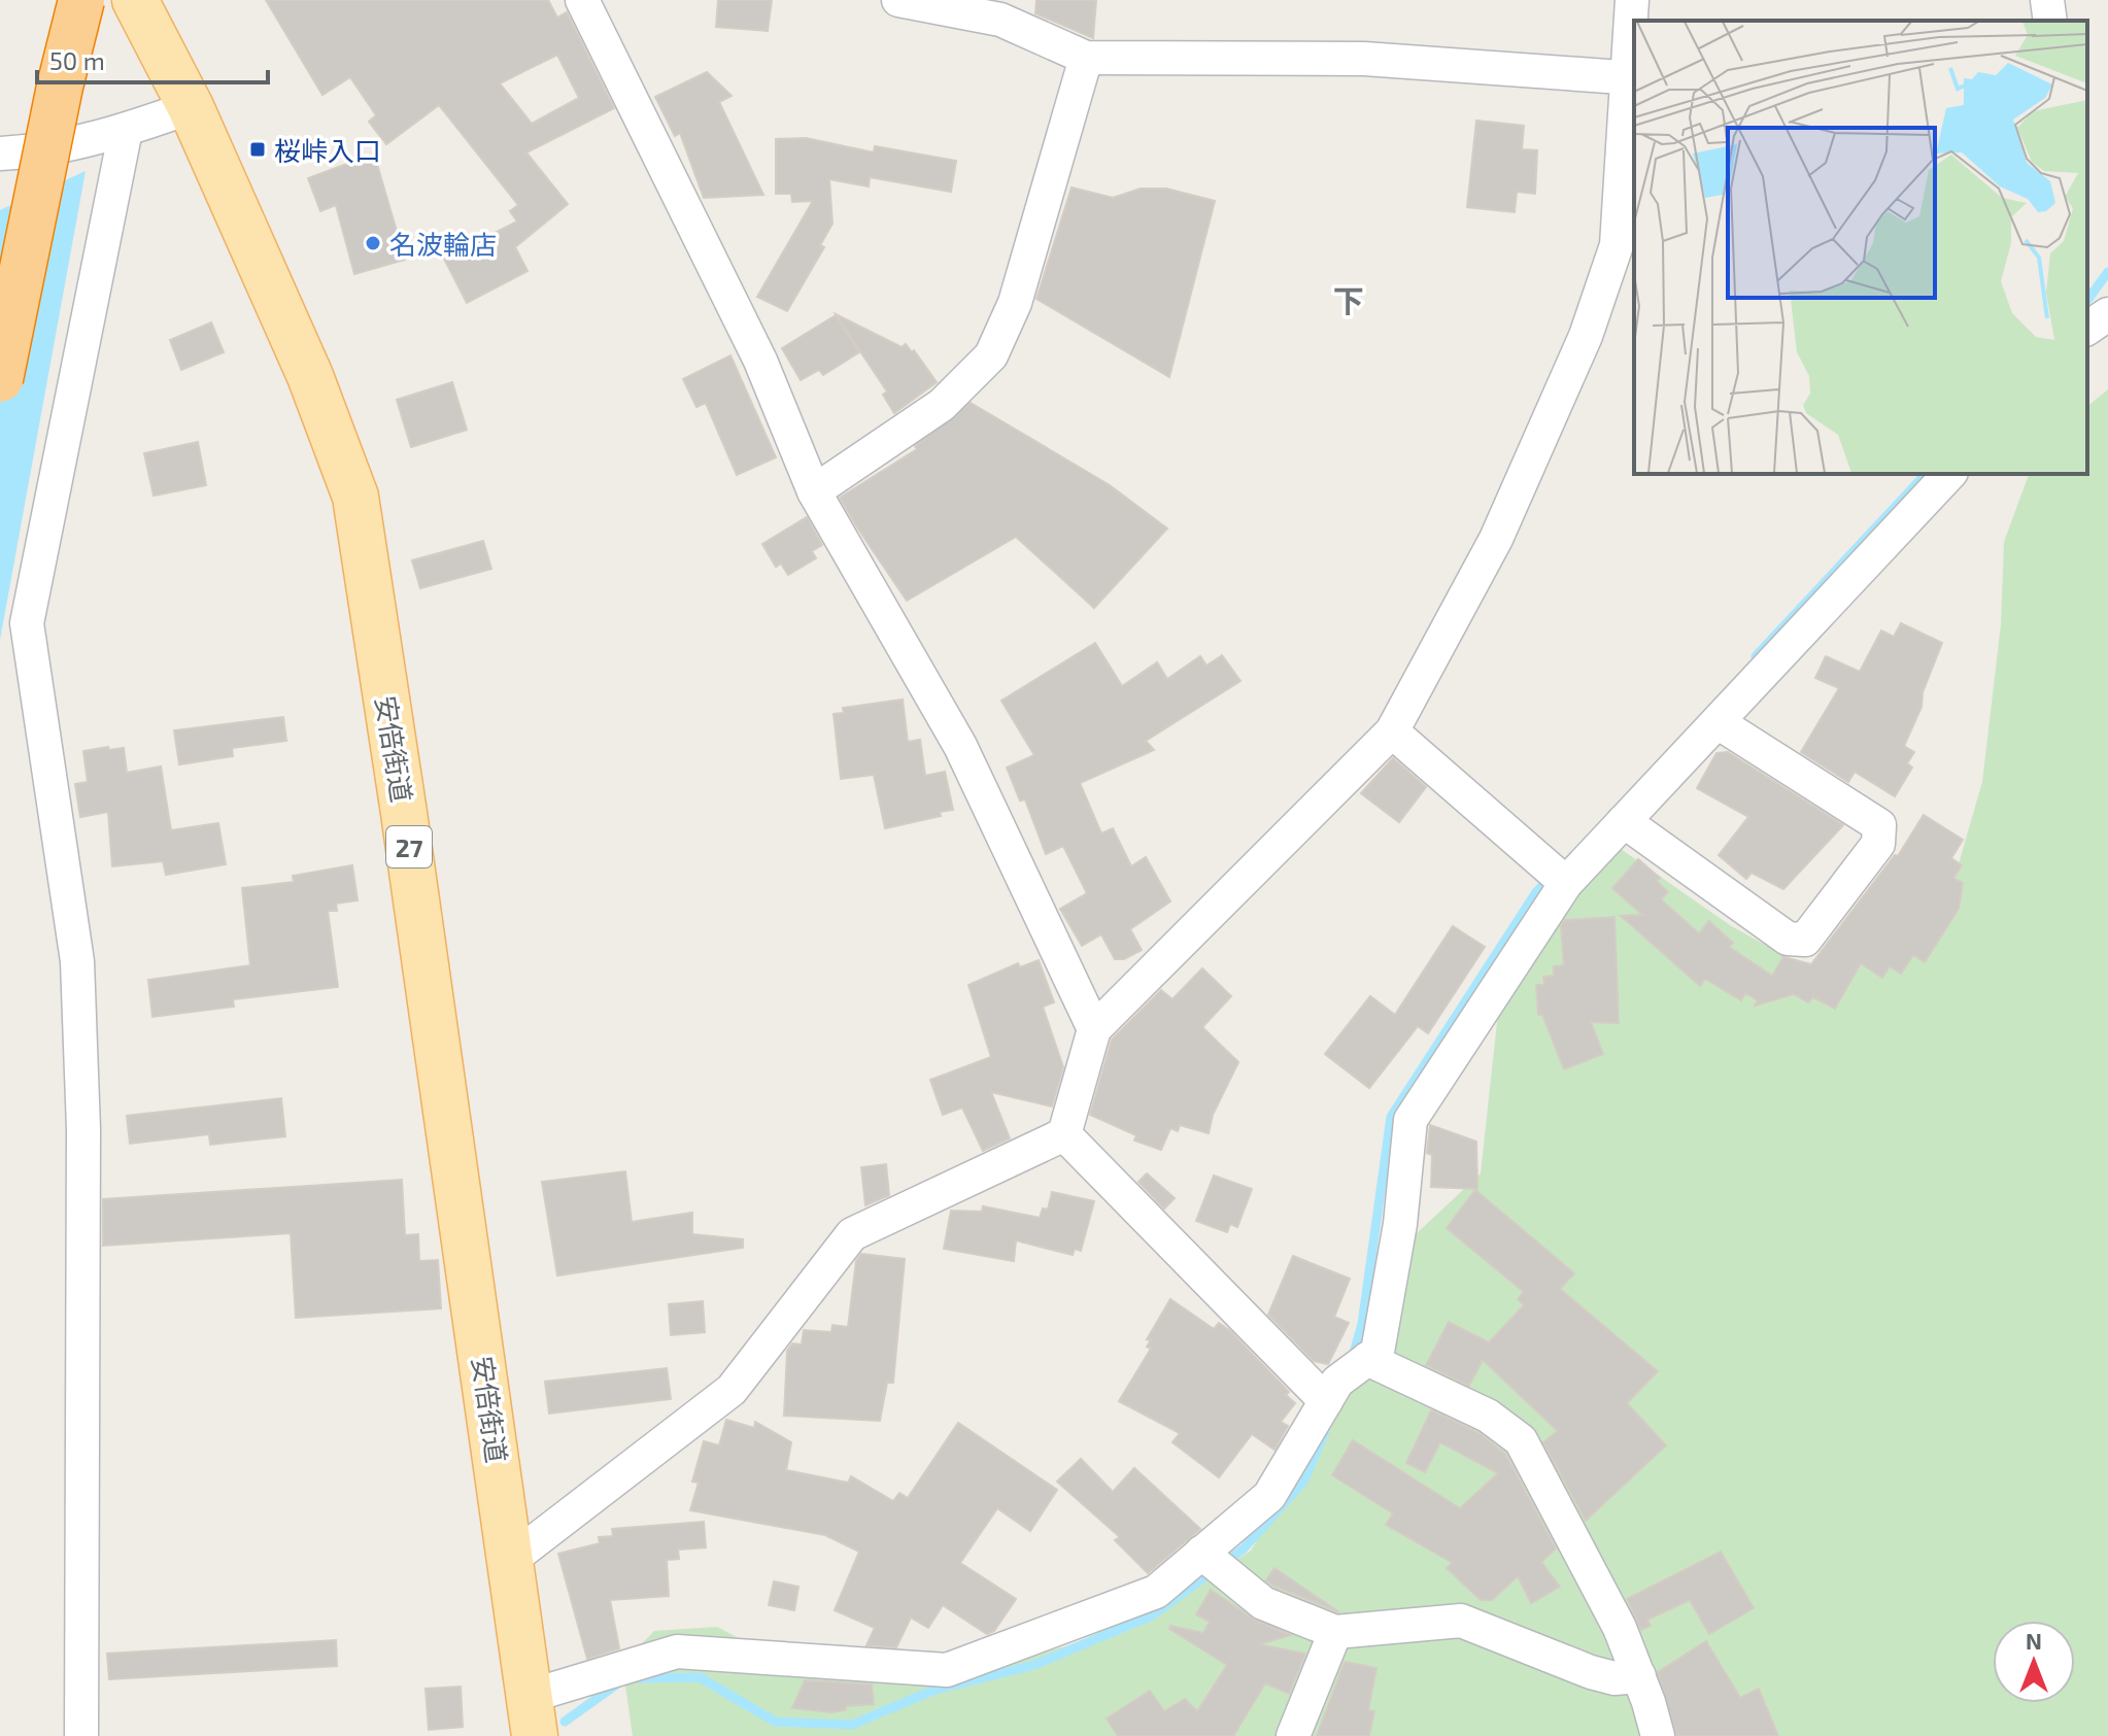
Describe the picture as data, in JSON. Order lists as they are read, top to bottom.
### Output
{
  "streets": {
    "main road": ["安倍街道", "27"]
  },
  "districts": ["下"],
  "places": {
    "transit": ["桜峠入口"],
    "other": ["名波輪店"]
  },
  "scale_bar": "50 m",
  "north": "top"
}
